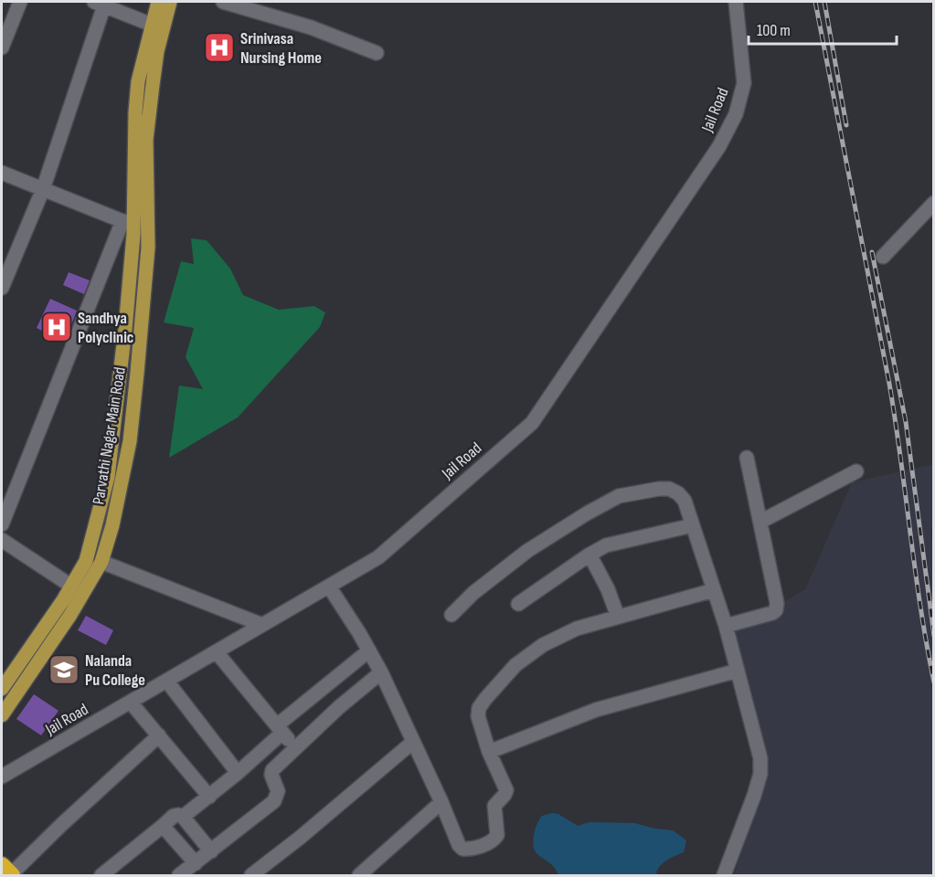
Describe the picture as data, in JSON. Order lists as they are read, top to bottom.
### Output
{
  "streets": {
    "main road": ["Parvathi Nagar Main Road"],
    "street": ["Jail Road"]
  },
  "places": {
    "hospital": ["Srinivasa Nursing Home", "Sandhya Polyclinic"],
    "school or university": ["Nalanda Pu College"]
  },
  "scale_bar": "100 m"
}
